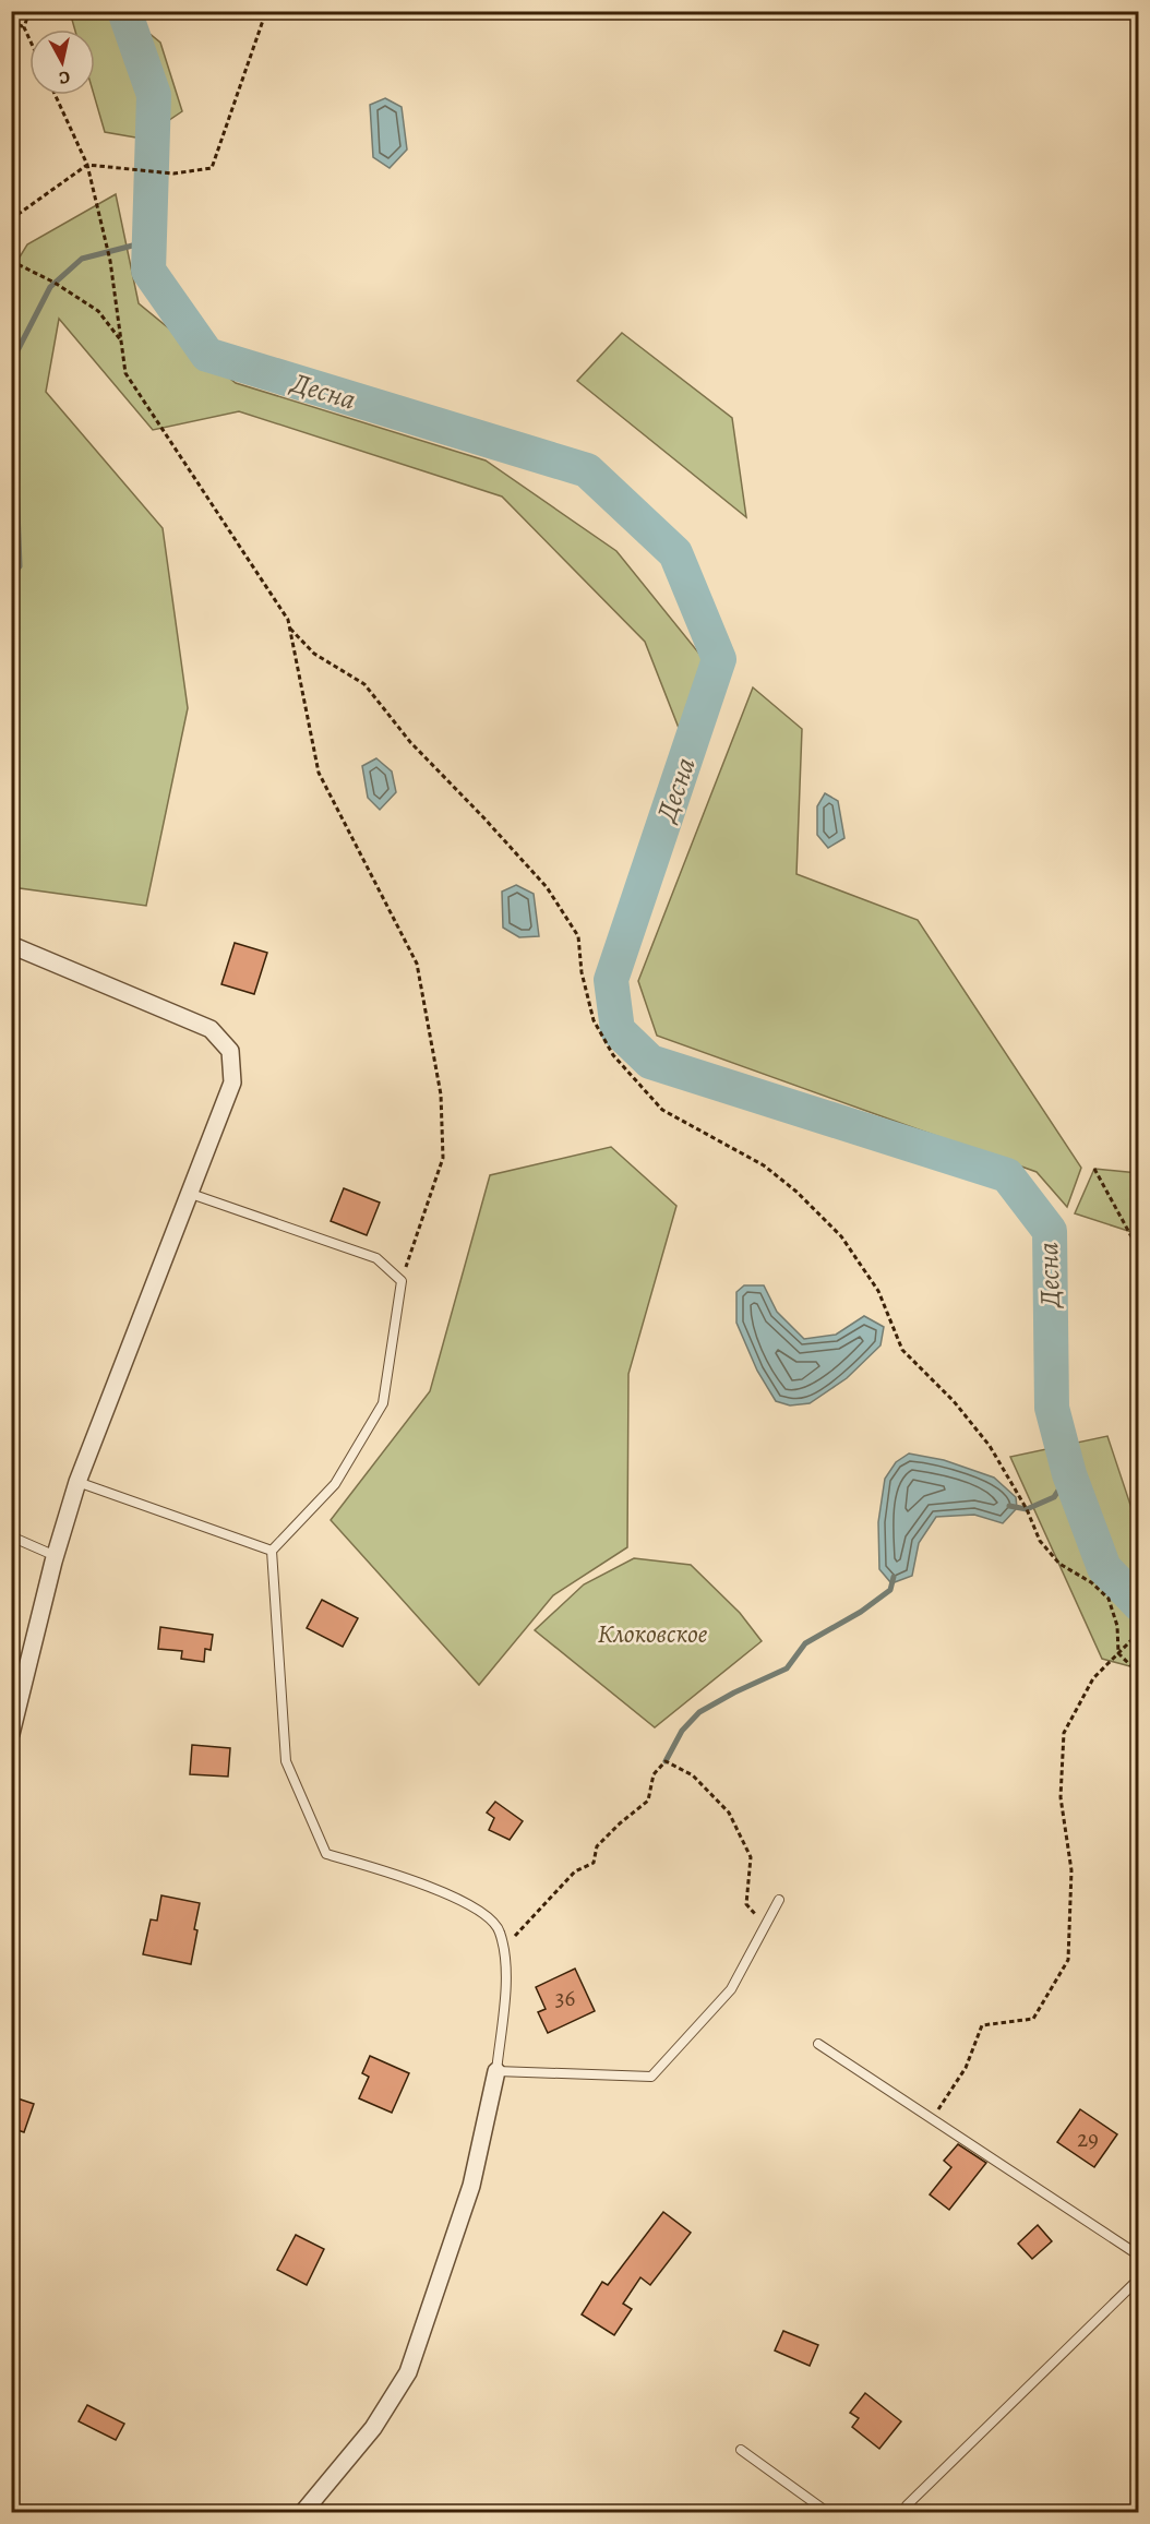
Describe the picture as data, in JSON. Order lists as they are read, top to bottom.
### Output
{
  "water": ["Десна"],
  "parks": ["Клоковское"],
  "house_numbers": ["36", "29"],
  "north": "bottom"
}
